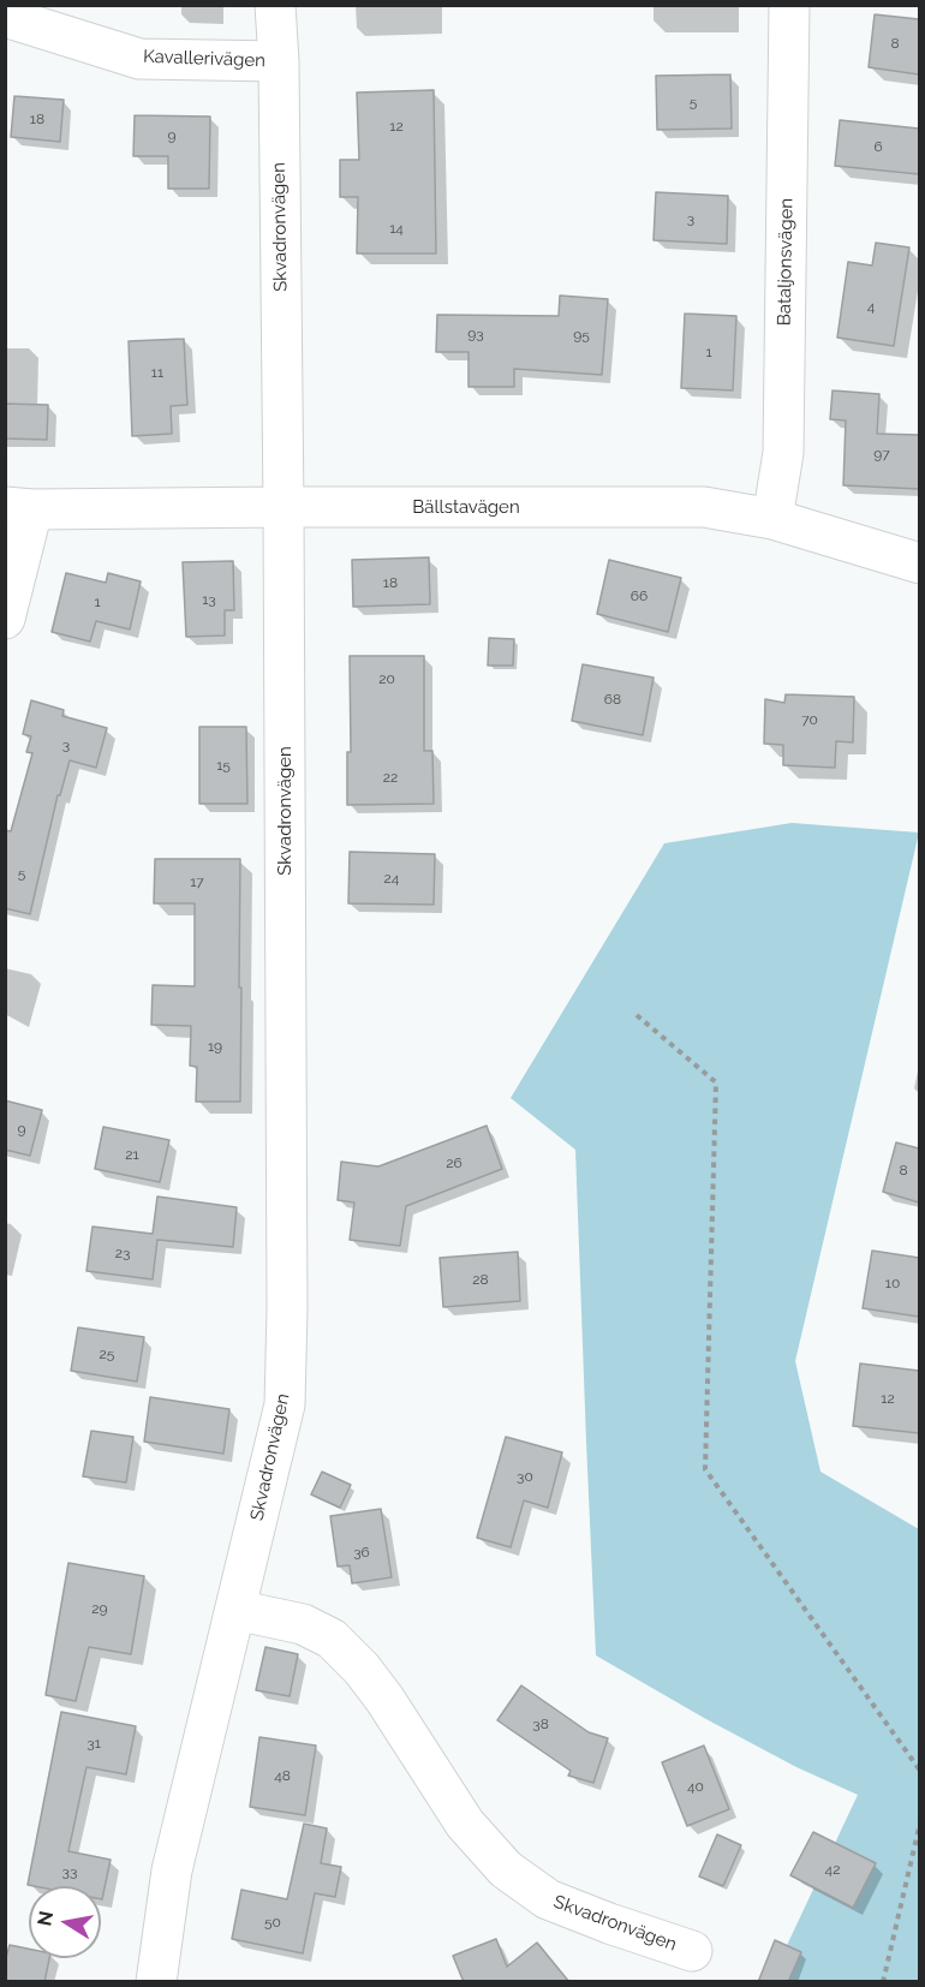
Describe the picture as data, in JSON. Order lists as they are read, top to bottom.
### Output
{
  "streets": {
    "street": [
      "Kavallerivägen",
      "Skvadronvägen",
      "Bataljonsvägen",
      "Bällstavägen"
    ]
  },
  "crossings": [
    ["Kavallerivägen", "Skvadronvägen"],
    ["Skvadronvägen", "Bällstavägen"],
    ["Bataljonsvägen", "Bällstavägen"]
  ],
  "house_numbers": [
    "8",
    "5",
    "18",
    "12",
    "9",
    "6",
    "3",
    "14",
    "4",
    "93",
    "95",
    "1",
    "11",
    "97",
    "18",
    "66",
    "13",
    "1",
    "20",
    "68",
    "70",
    "3",
    "15",
    "22",
    "5",
    "24",
    "17",
    "19",
    "9",
    "21",
    "26",
    "8",
    "23",
    "28",
    "10",
    "25",
    "12",
    "30",
    "36",
    "29",
    "38",
    "31",
    "48",
    "40",
    "42",
    "33",
    "50"
  ],
  "north": "left"
}
